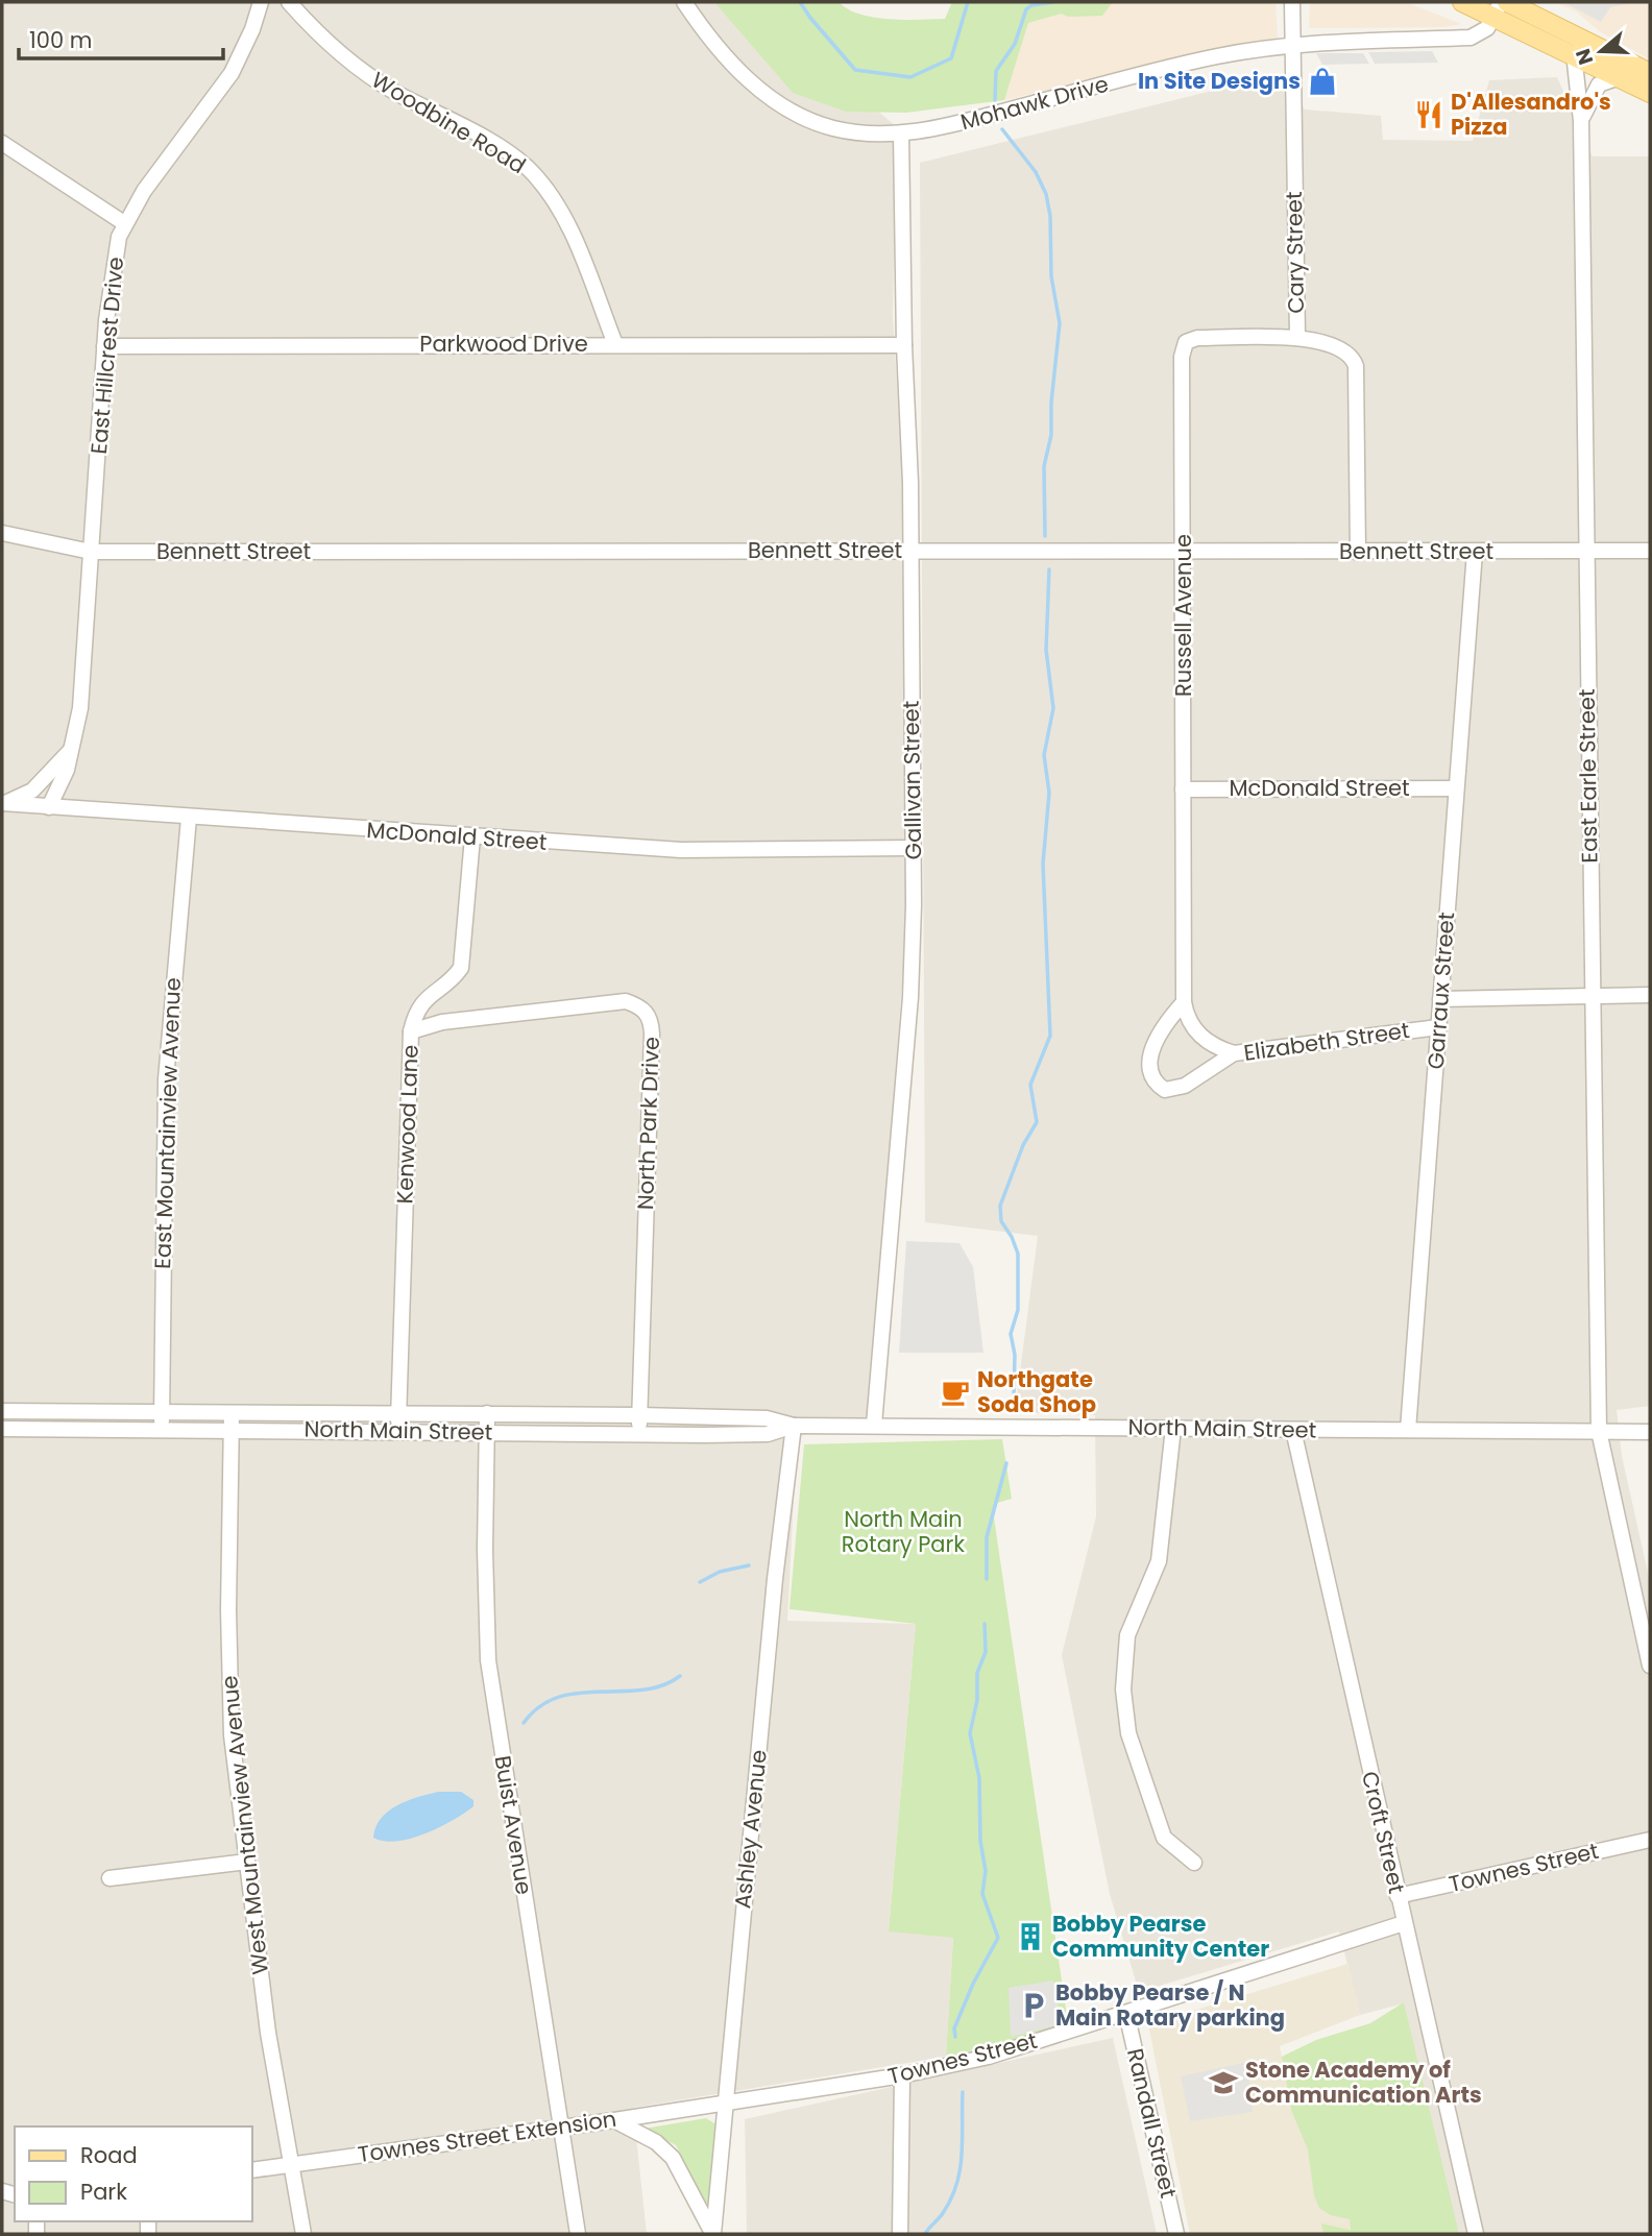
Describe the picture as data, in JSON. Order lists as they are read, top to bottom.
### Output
{
  "streets": {
    "street": [
      "Mohawk Drive",
      "Woodbine Road",
      "Cary Street",
      "Parkwood Drive",
      "East Hillcrest Drive",
      "Bennett Street",
      "Russell Avenue",
      "East Earle Street",
      "Gallivan Street",
      "McDonald Street",
      "Garraux Street",
      "Elizabeth Street",
      "East Mountainview Avenue",
      "North Park Drive",
      "Kenwood Lane",
      "North Main Street",
      "West Mountainview Avenue",
      "Buist Avenue",
      "Ashley Avenue",
      "Croft Street",
      "Townes Street",
      "Randall Street",
      "Townes Street Extension"
    ]
  },
  "crossings": [
    ["Mohawk Drive", "Cary Street"],
    ["Mohawk Drive", "Gallivan Street"],
    ["Woodbine Road", "Parkwood Drive"],
    ["Cary Street", "Bennett Street"],
    ["Cary Street", "Russell Avenue"],
    ["Parkwood Drive", "East Hillcrest Drive"],
    ["Parkwood Drive", "Gallivan Street"],
    ["East Hillcrest Drive", "Bennett Street"],
    ["East Hillcrest Drive", "McDonald Street"],
    ["Bennett Street", "Russell Avenue"],
    ["Bennett Street", "East Earle Street"],
    ["Bennett Street", "Gallivan Street"],
    ["Bennett Street", "Garraux Street"],
    ["Russell Avenue", "McDonald Street"],
    ["Russell Avenue", "Elizabeth Street"],
    ["East Earle Street", "North Main Street"],
    ["Gallivan Street", "McDonald Street"],
    ["Gallivan Street", "North Main Street"],
    ["McDonald Street", "Garraux Street"],
    ["McDonald Street", "East Mountainview Avenue"],
    ["McDonald Street", "Kenwood Lane"],
    ["Garraux Street", "Elizabeth Street"],
    ["Garraux Street", "North Main Street"],
    ["East Mountainview Avenue", "North Main Street"],
    ["North Park Drive", "Kenwood Lane"],
    ["North Park Drive", "North Main Street"],
    ["Kenwood Lane", "North Main Street"],
    ["North Main Street", "West Mountainview Avenue"],
    ["North Main Street", "Buist Avenue"],
    ["North Main Street", "Ashley Avenue"],
    ["North Main Street", "Croft Street"],
    ["West Mountainview Avenue", "Townes Street Extension"],
    ["Buist Avenue", "Townes Street Extension"],
    ["Ashley Avenue", "Townes Street"],
    ["Ashley Avenue", "Townes Street Extension"],
    ["Croft Street", "Townes Street"],
    ["Townes Street", "Randall Street"],
    ["Townes Street", "Townes Street Extension"]
  ],
  "parks": ["North Main Rotary Park"],
  "places": {
    "shop": ["In Site Designs"],
    "restaurant": ["D'Allesandro's Pizza"],
    "cafe": ["Northgate Soda Shop"],
    "building": ["Bobby Pearse Community Center"],
    "parking": ["Bobby Pearse / N Main Rotary parking"],
    "school or university": ["Stone Academy of Communication Arts"]
  },
  "legend": ["Road", "Park"],
  "scale_bar": "100 m",
  "north": "left"
}
